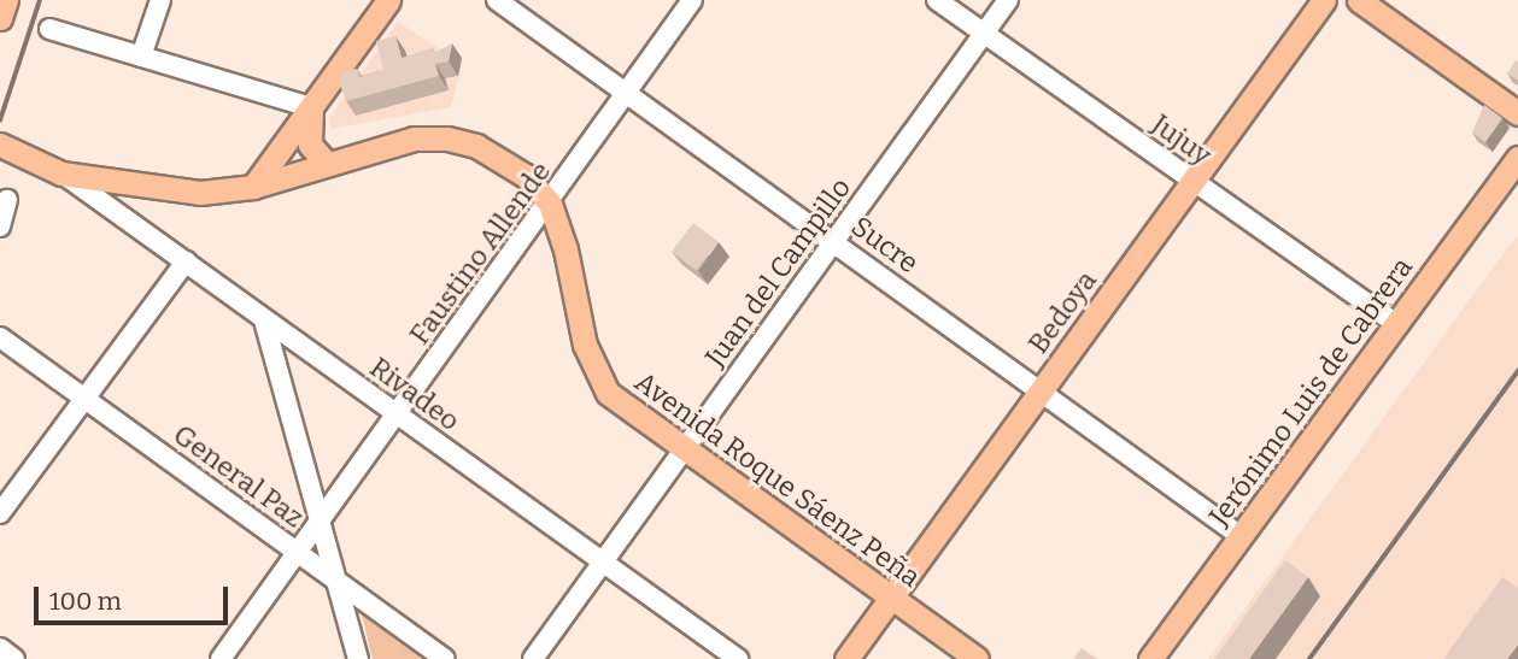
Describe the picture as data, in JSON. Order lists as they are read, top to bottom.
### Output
{
  "streets": {
    "main road": ["Bedoya", "Jerónimo Luis de Cabrera", "Avenida Roque Sáenz Peña"],
    "street": [
      "Jujuy",
      "Sucre",
      "Faustino Allende",
      "Juan del Campillo",
      "Rivadeo",
      "General Paz"
    ]
  },
  "crossings": [
    ["Jujuy", "Juan del Campillo"],
    ["Jujuy", "Bedoya"],
    ["Jujuy", "Jerónimo Luis de Cabrera"],
    ["Sucre", "Faustino Allende"],
    ["Sucre", "Juan del Campillo"],
    ["Sucre", "Bedoya"],
    ["Sucre", "Jerónimo Luis de Cabrera"],
    ["Faustino Allende", "Rivadeo"],
    ["Faustino Allende", "General Paz"],
    ["Faustino Allende", "Avenida Roque Sáenz Peña"],
    ["Juan del Campillo", "Rivadeo"],
    ["Juan del Campillo", "Avenida Roque Sáenz Peña"],
    ["Bedoya", "Avenida Roque Sáenz Peña"],
    ["Rivadeo", "Avenida Roque Sáenz Peña"]
  ],
  "scale_bar": "100 m"
}
